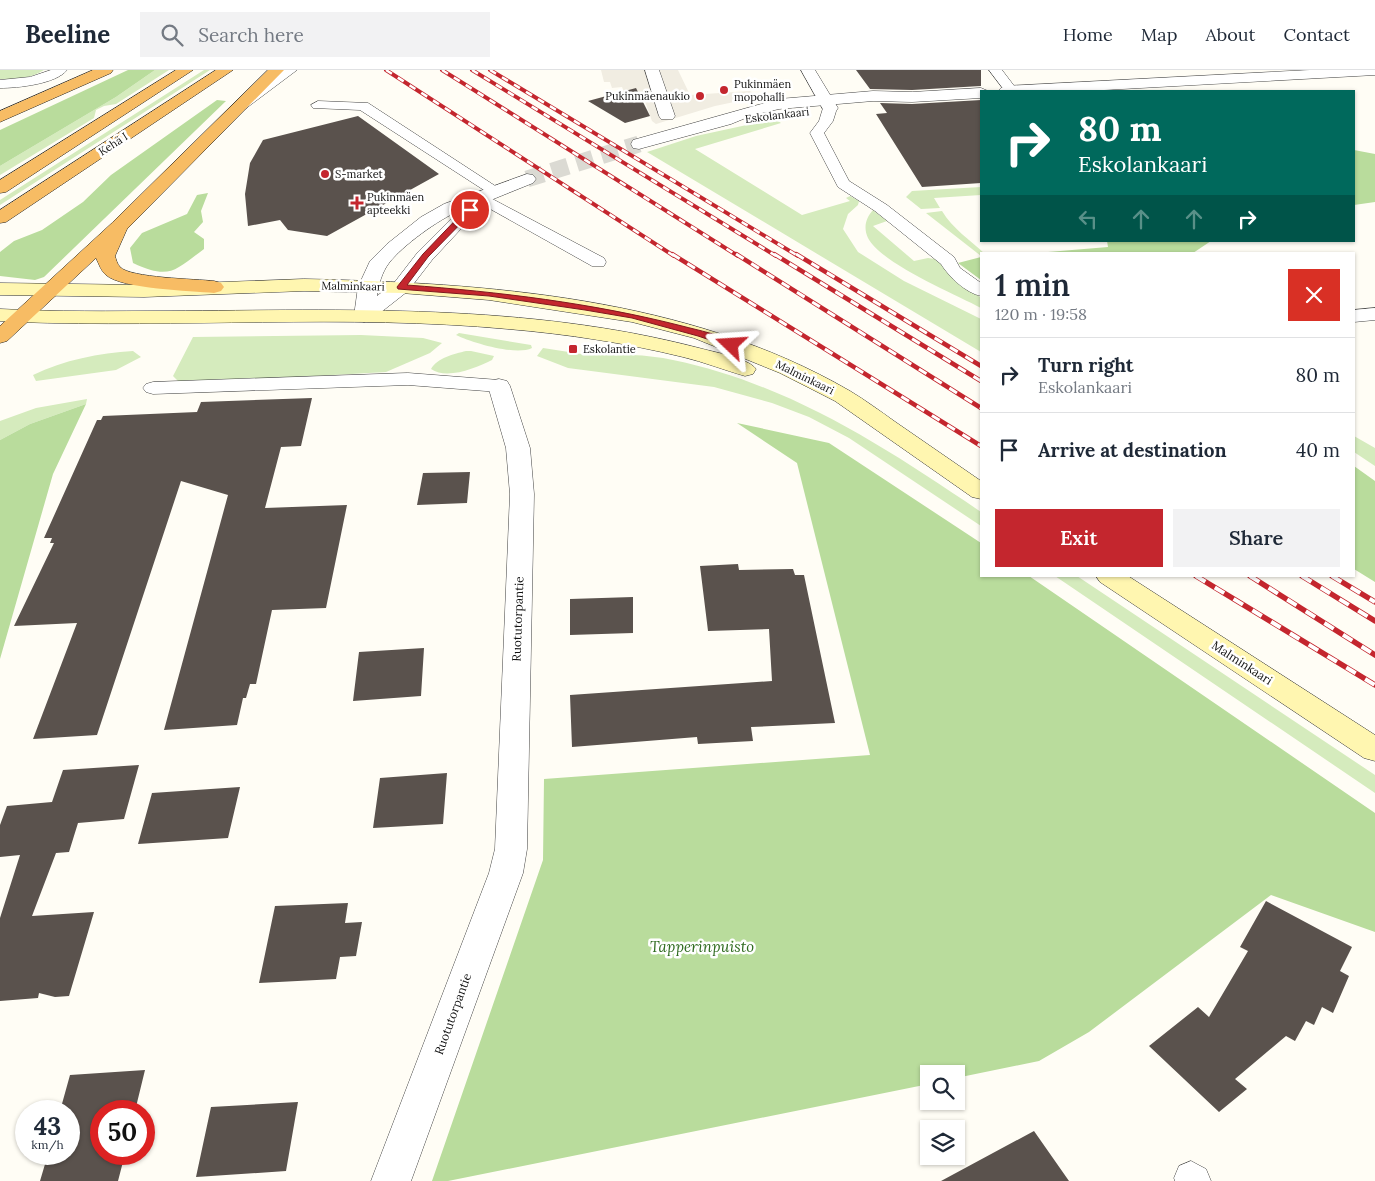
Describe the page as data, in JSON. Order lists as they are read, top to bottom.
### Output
{
  "streets": {
    "highway": ["Kehä I"],
    "main road": ["Malminkaari"],
    "street": ["Eskolankaari", "Ruotutorpantie"]
  },
  "parks": ["Tapperinpuisto"],
  "places": {
    "other": ["Pukinmäen mopohalli", "Pukinmäenaukio", "S-market"],
    "health": ["Pukinmäen apteekki"],
    "transit": ["Eskolantie"]
  },
  "page": {
    "header": "Beeline",
    "search": "Search here",
    "nav": [
      "Home",
      "Map",
      "About",
      "Contact"
    ],
    "turn": ["80 m", "Eskolankaari"],
    "heading": ["1 min", "120 m · 19:58"],
    "list": [
      {
        "name": "Turn right",
        "note": "Eskolankaari",
        "value": "80 m"
      },
      {
        "name": "Arrive at destination",
        "value": "40 m"
      }
    ],
    "buttons": ["Exit", "Share"],
    "speed": "43 km/h",
    "limit": "50"
  }
}
